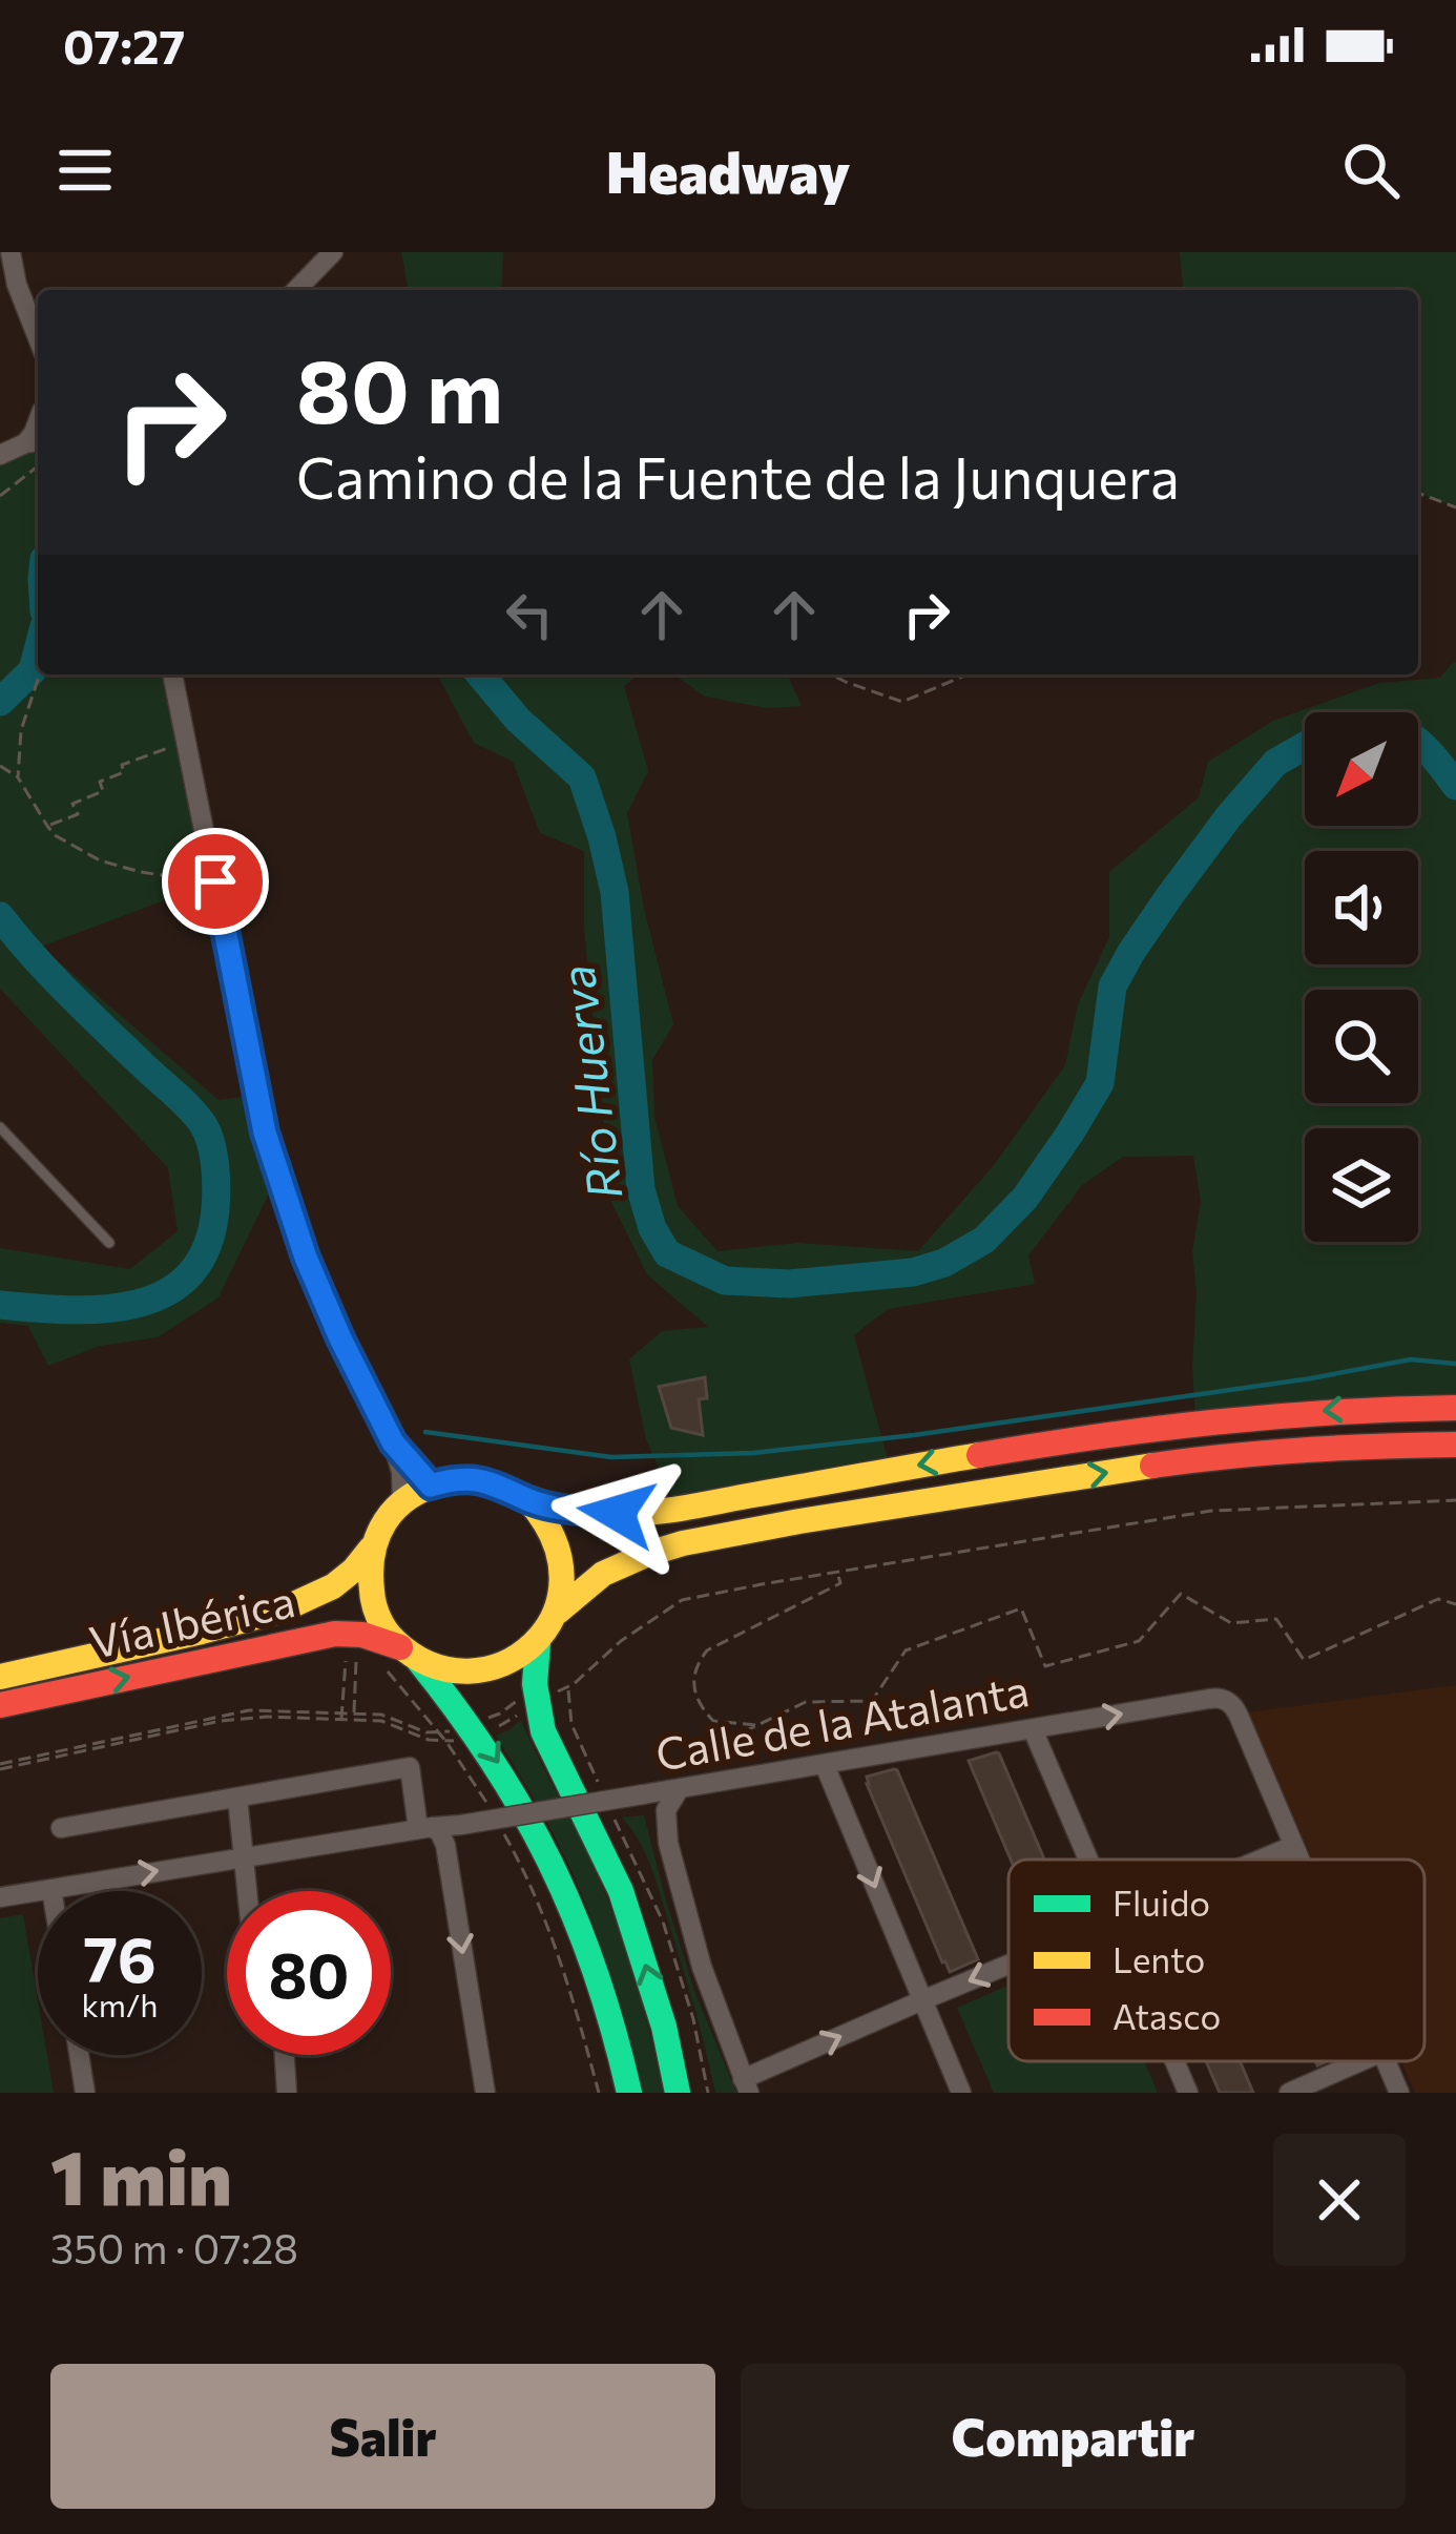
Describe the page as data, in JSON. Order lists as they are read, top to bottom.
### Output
{
  "streets": {
    "main road": ["Vía Ibérica"],
    "street": ["Calle de la Atalanta"]
  },
  "water": ["Río Huerva"],
  "legend": ["Fluido", "Lento", "Atasco"],
  "north": "bottom left",
  "page": {
    "status": "07:27",
    "header": "Headway",
    "turn": ["80 m", "Camino de la Fuente de la Junquera"],
    "speed": "76 km/h",
    "limit": "80",
    "heading": ["1 min", "350 m · 07:28"],
    "buttons": ["Salir", "Compartir"]
  }
}
